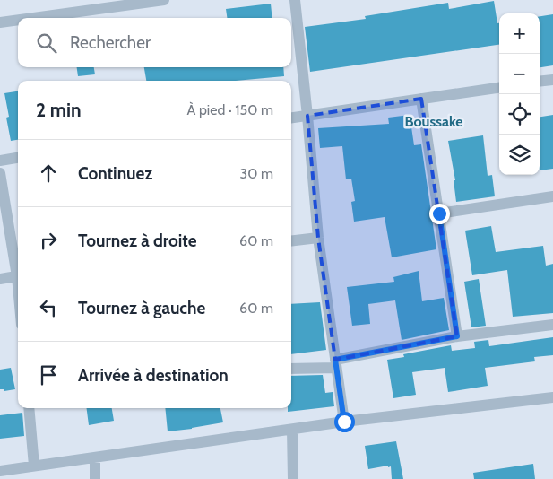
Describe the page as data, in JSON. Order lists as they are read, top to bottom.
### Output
{
  "districts": ["Boussake"],
  "page": {
    "map_buttons": ["+", "−"],
    "search": "Rechercher",
    "heading": ["2 min", "À pied · 150 m"],
    "list": [
      ["Continuez", "30 m"],
      ["Tournez à droite", "60 m"],
      ["Tournez à gauche", "60 m"],
      "Arrivée à destination"
    ]
  }
}
